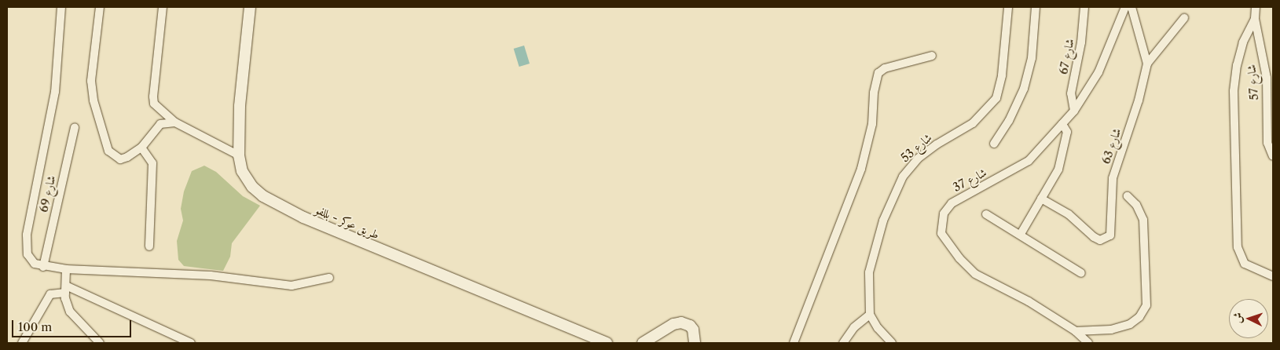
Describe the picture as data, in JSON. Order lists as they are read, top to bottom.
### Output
{
  "streets": {
    "street": [
      "شارع 67",
      "شارع 57",
      "شارع 63",
      "شارع 53",
      "شارع 37",
      "شارع 69",
      "طريق عوكر - بللفو"
    ]
  },
  "crossings": [
    ["شارع 67", "شارع 37"]
  ],
  "scale_bar": "100 m",
  "north": "left"
}
